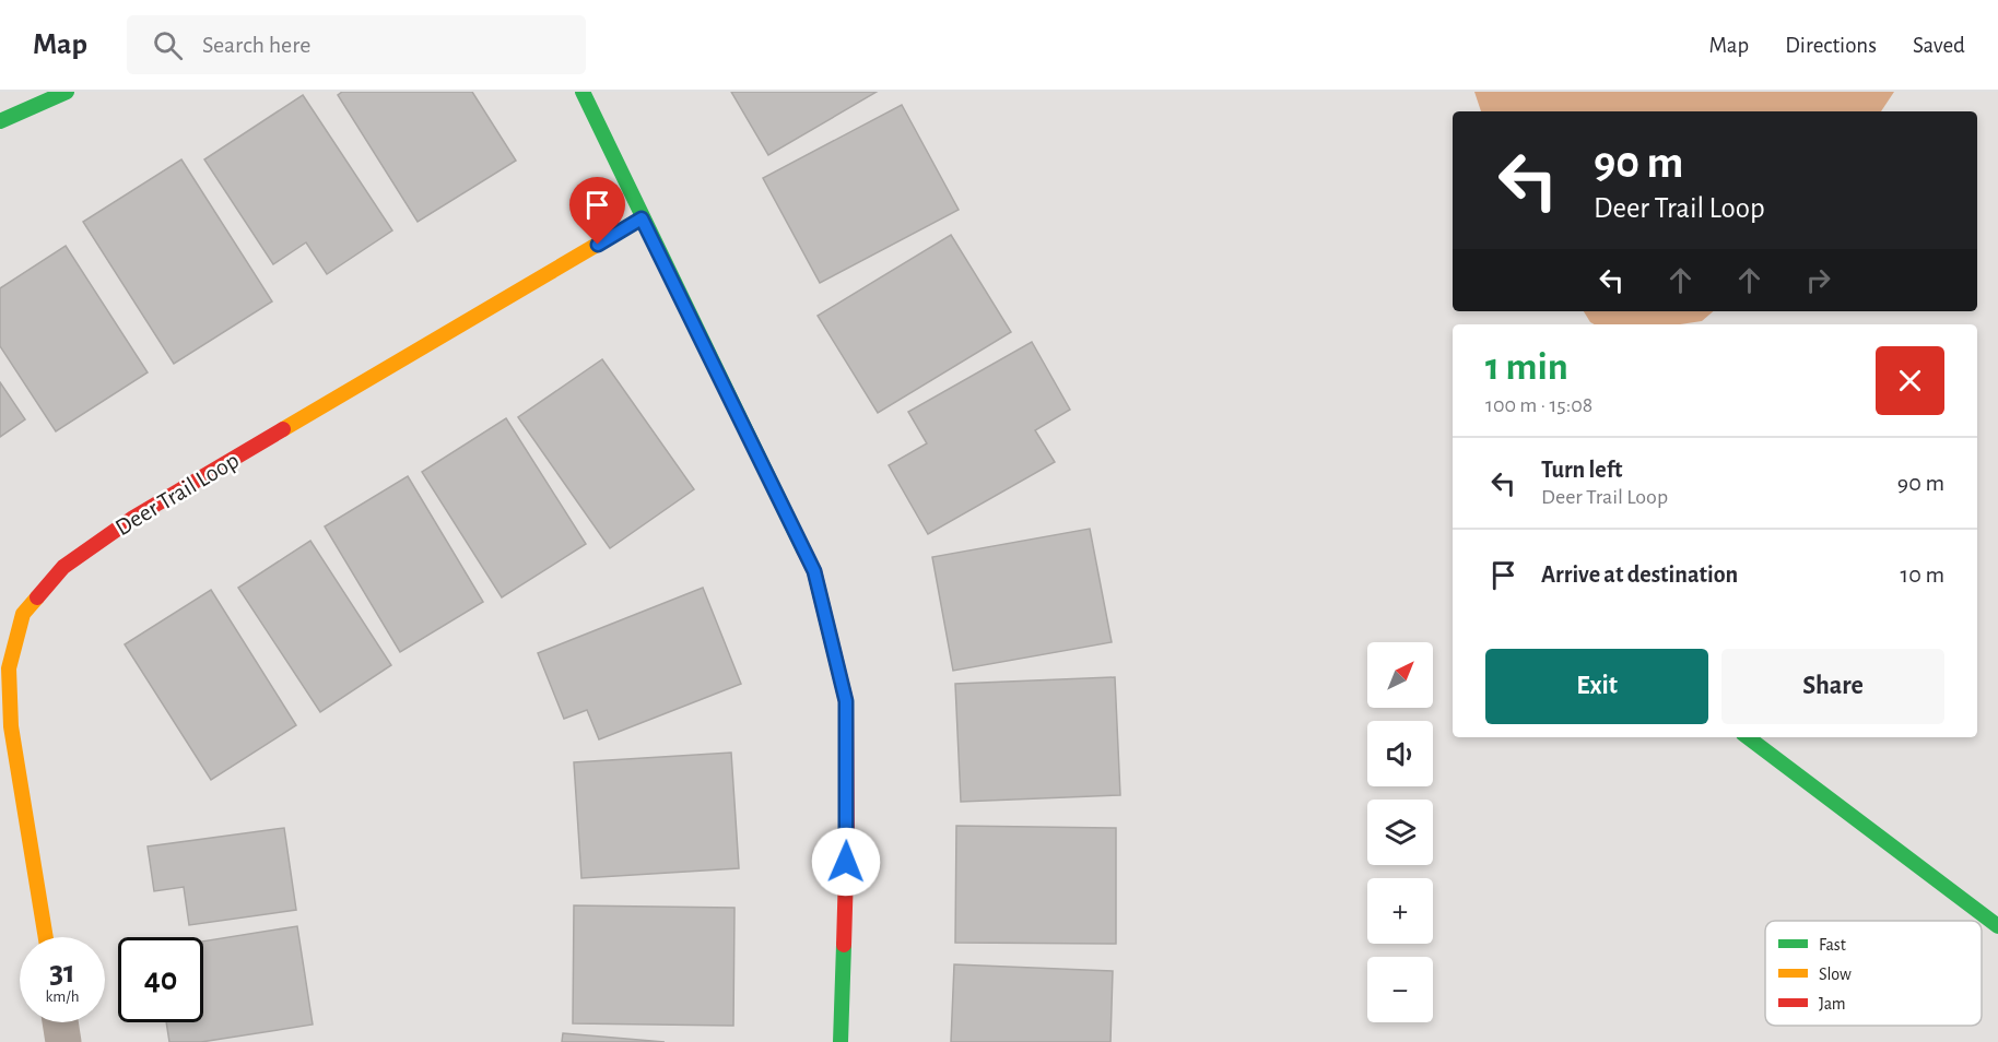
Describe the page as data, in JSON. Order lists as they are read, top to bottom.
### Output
{
  "streets": {
    "street": ["Deer Trail Loop"]
  },
  "legend": ["Fast", "Slow", "Jam"],
  "north": "top right",
  "page": {
    "header": "Map",
    "search": "Search here",
    "nav": ["Map", "Directions", "Saved"],
    "turn": ["90 m", "Deer Trail Loop"],
    "heading": ["1 min", "100 m · 15:08"],
    "list": [
      {
        "name": "Turn left",
        "note": "Deer Trail Loop",
        "value": "90 m"
      },
      {
        "name": "Arrive at destination",
        "value": "10 m"
      }
    ],
    "buttons": ["Exit", "Share"],
    "map_buttons": ["+", "−"],
    "speed": "31 km/h",
    "limit": "40"
  }
}
